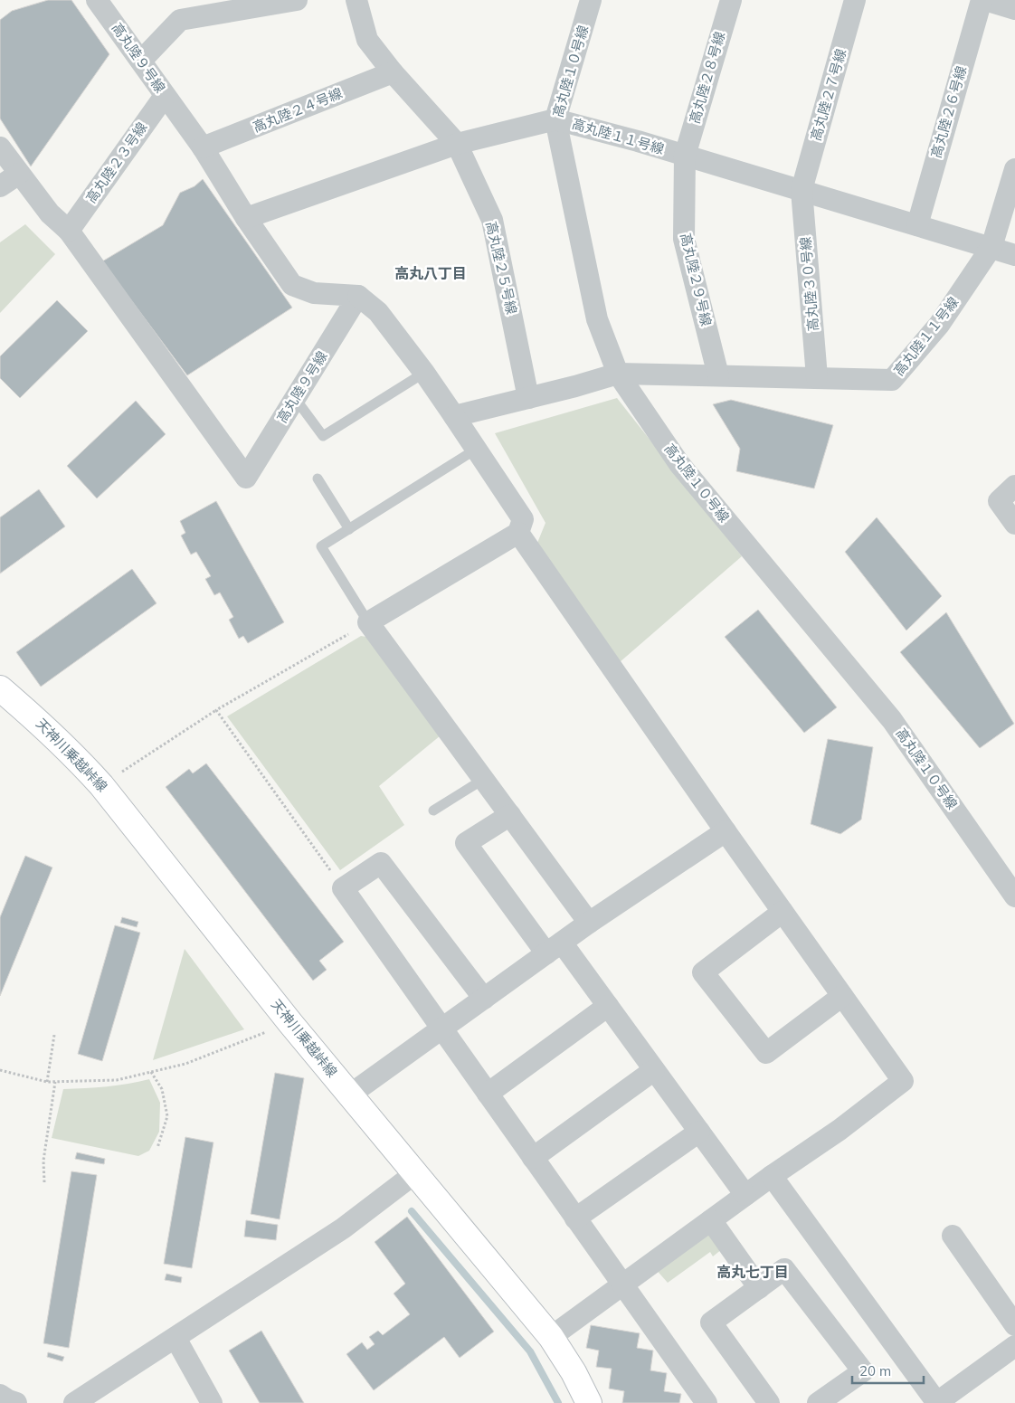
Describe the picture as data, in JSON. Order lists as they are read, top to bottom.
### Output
{
  "streets": {
    "street": [
      "高丸陸９号線",
      "高丸陸１０号線",
      "高丸陸２８号線",
      "高丸陸２７号線",
      "高丸陸２４号線",
      "高丸陸２６号線",
      "高丸陸１１号線",
      "高丸陸２３号線",
      "高丸陸２５号線",
      "高丸陸２９号線",
      "高丸陸３０号線",
      "天神川乗越峠線"
    ]
  },
  "crossings": [
    ["高丸陸９号線", "高丸陸２４号線"],
    ["高丸陸９号線", "高丸陸１１号線"],
    ["高丸陸９号線", "高丸陸２３号線"],
    ["高丸陸１０号線", "高丸陸１１号線"],
    ["高丸陸２８号線", "高丸陸１１号線"],
    ["高丸陸２８号線", "高丸陸２９号線"],
    ["高丸陸２７号線", "高丸陸１１号線"],
    ["高丸陸２７号線", "高丸陸３０号線"],
    ["高丸陸２４号線", "高丸陸２５号線"],
    ["高丸陸２６号線", "高丸陸１１号線"],
    ["高丸陸１１号線", "高丸陸２５号線"],
    ["高丸陸１１号線", "高丸陸２９号線"],
    ["高丸陸１１号線", "高丸陸３０号線"]
  ],
  "districts": ["高丸八丁目", "高丸七丁目"],
  "scale_bar": "20 m"
}
